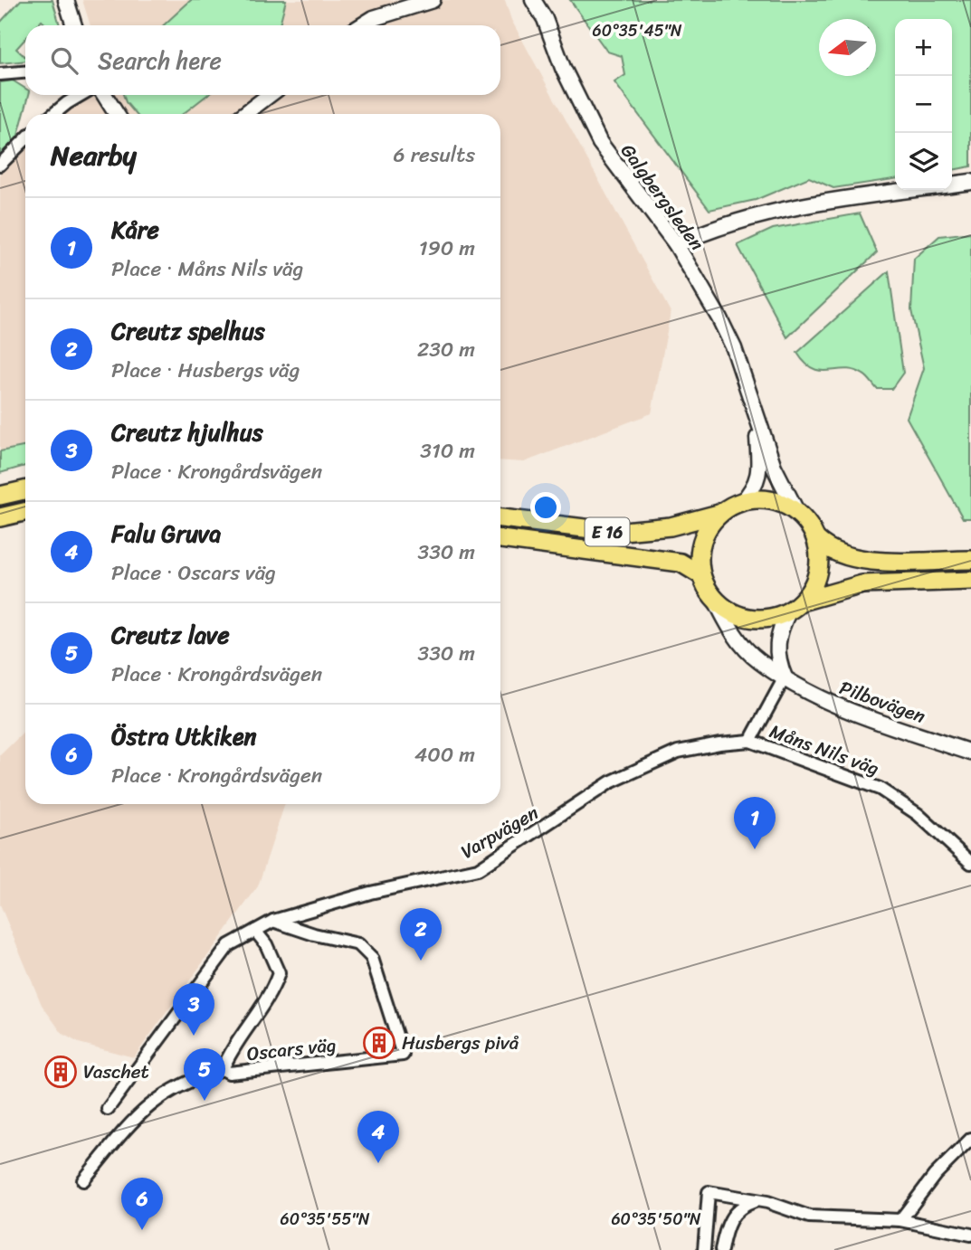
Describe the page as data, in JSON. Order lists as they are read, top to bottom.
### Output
{
  "streets": {
    "highway": ["E 16"],
    "street": [
      "Galgbergsleden",
      "Pilbovägen",
      "Måns Nils väg",
      "Varpvägen",
      "Oscars väg"
    ]
  },
  "crossings": [
    ["Galgbergsleden", "E 16"],
    ["Galgbergsleden", "Pilbovägen"],
    ["E 16", "Pilbovägen"],
    ["Pilbovägen", "Måns Nils väg"],
    ["Måns Nils väg", "Varpvägen"],
    ["Varpvägen", "Oscars väg"]
  ],
  "places": {
    "building": ["Husbergs pivå", "Vaschet"]
  },
  "north": "left",
  "page": {
    "map_buttons": ["+", "−"],
    "search": "Search here",
    "heading": ["Nearby", "6 results"],
    "list": [
      {
        "mark": "1",
        "name": "Kåre",
        "note": "Place · Måns Nils väg",
        "value": "190 m"
      },
      {
        "mark": "2",
        "name": "Creutz spelhus",
        "note": "Place · Husbergs väg",
        "value": "230 m"
      },
      {
        "mark": "3",
        "name": "Creutz hjulhus",
        "note": "Place · Krongårdsvägen",
        "value": "310 m"
      },
      {
        "mark": "4",
        "name": "Falu Gruva",
        "note": "Place · Oscars väg",
        "value": "330 m"
      },
      {
        "mark": "5",
        "name": "Creutz lave",
        "note": "Place · Krongårdsvägen",
        "value": "330 m"
      },
      {
        "mark": "6",
        "name": "Östra Utkiken",
        "note": "Place · Krongårdsvägen",
        "value": "400 m"
      }
    ],
    "pins": [
      "1",
      "2",
      "3",
      "5",
      "4",
      "6"
    ]
  },
  "coordinates": ["60°35'45\"N", "60°35'55\"N", "60°35'50\"N"]
}
